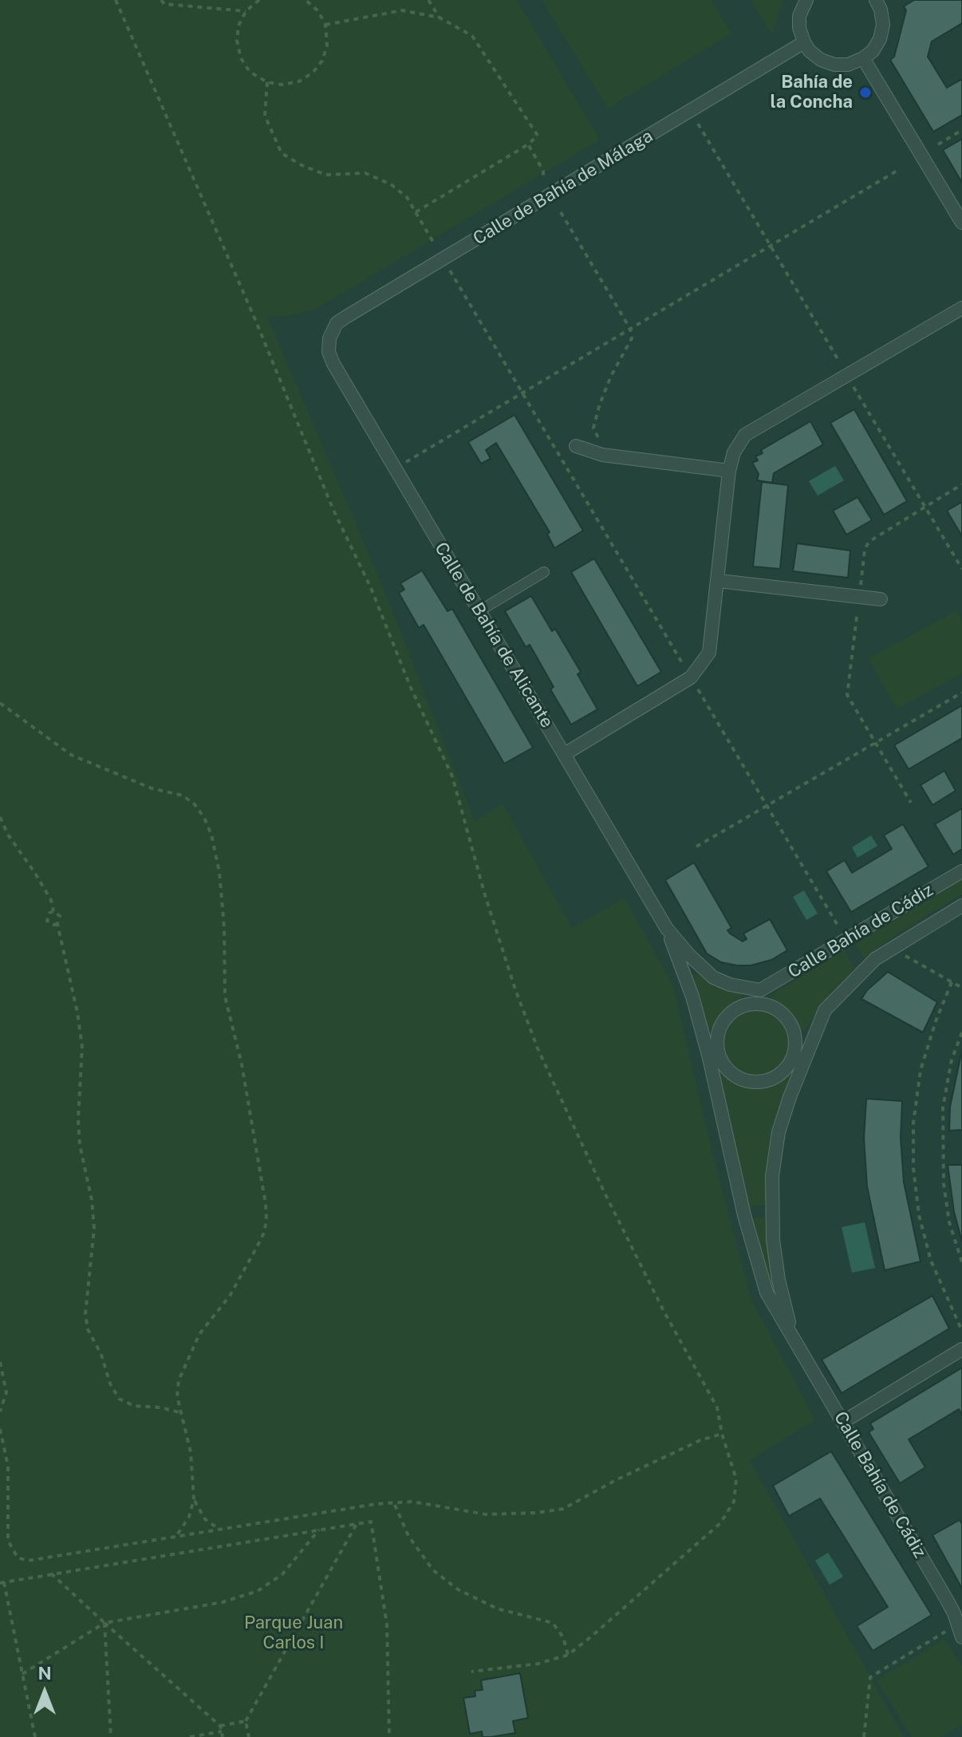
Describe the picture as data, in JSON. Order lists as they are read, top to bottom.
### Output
{
  "streets": {
    "street": ["Calle de Bahía de Málaga", "Calle de Bahía de Alicante", "Calle Bahía de Cádiz"]
  },
  "crossings": [
    ["Calle de Bahía de Málaga", "Calle de Bahía de Alicante"],
    ["Calle de Bahía de Alicante", "Calle Bahía de Cádiz"]
  ],
  "parks": ["Parque Juan Carlos I"],
  "places": ["Bahía de la Concha"],
  "north": "top"
}
